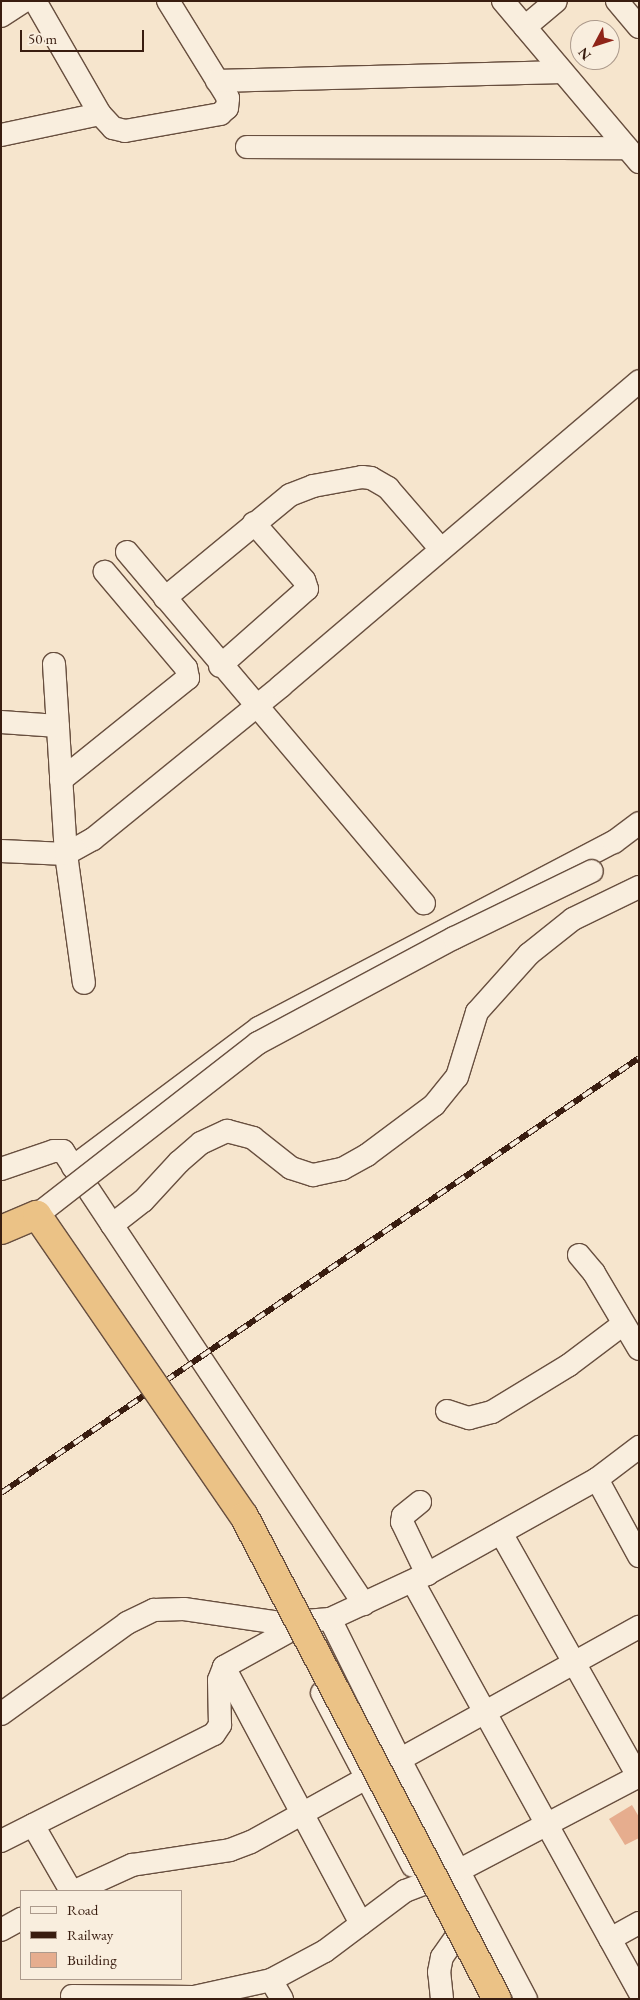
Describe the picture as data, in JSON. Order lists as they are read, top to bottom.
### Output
{
  "legend": ["Road", "Railway", "Building"],
  "scale_bar": "50 m",
  "north": "bottom left"
}
